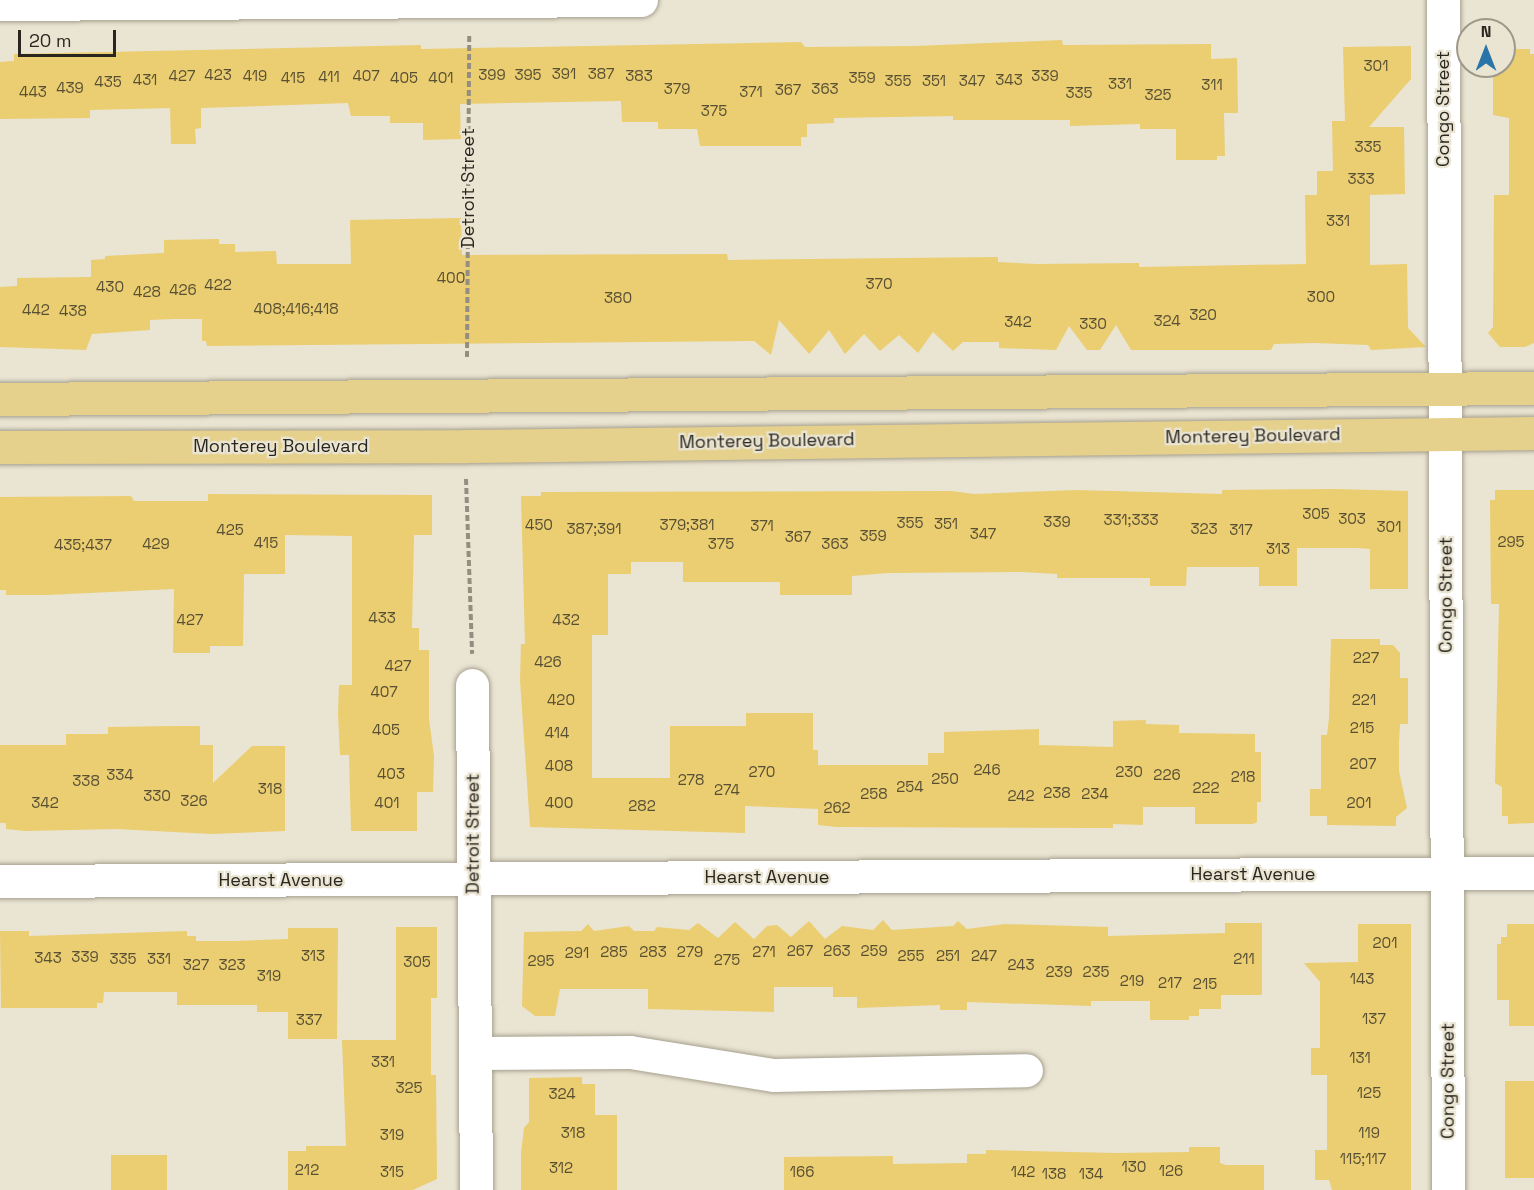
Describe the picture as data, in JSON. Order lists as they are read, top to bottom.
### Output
{
  "streets": {
    "main road": ["Monterey Boulevard"],
    "street": ["Congo Street", "Detroit Street", "Hearst Avenue"]
  },
  "crossings": [
    ["Congo Street", "Monterey Boulevard"],
    ["Congo Street", "Hearst Avenue"],
    ["Detroit Street", "Hearst Avenue"]
  ],
  "house_numbers": [
    "301",
    "391",
    "387",
    "423",
    "399",
    "395",
    "427",
    "419",
    "407",
    "383",
    "339",
    "411",
    "415",
    "405",
    "401",
    "359",
    "431",
    "343",
    "355",
    "351",
    "347",
    "435",
    "331",
    "311",
    "439",
    "379",
    "363",
    "367",
    "443",
    "371",
    "335",
    "325",
    "375",
    "335",
    "333",
    "331",
    "400",
    "370",
    "422",
    "430",
    "426",
    "428",
    "300",
    "380",
    "408;416;418",
    "442",
    "438",
    "320",
    "324",
    "342",
    "330",
    "305",
    "303",
    "331;333",
    "339",
    "355",
    "351",
    "450",
    "379;381",
    "371",
    "301",
    "387;391",
    "323",
    "425",
    "317",
    "347",
    "359",
    "367",
    "295",
    "415",
    "429",
    "375",
    "363",
    "435;437",
    "313",
    "433",
    "427",
    "432",
    "227",
    "426",
    "427",
    "407",
    "420",
    "221",
    "215",
    "405",
    "414",
    "207",
    "408",
    "246",
    "270",
    "230",
    "403",
    "334",
    "226",
    "218",
    "250",
    "278",
    "338",
    "254",
    "222",
    "318",
    "274",
    "238",
    "258",
    "234",
    "330",
    "242",
    "326",
    "342",
    "401",
    "400",
    "201",
    "282",
    "262",
    "201",
    "267",
    "263",
    "259",
    "285",
    "283",
    "279",
    "271",
    "291",
    "313",
    "255",
    "251",
    "247",
    "339",
    "343",
    "335",
    "331",
    "211",
    "275",
    "295",
    "305",
    "327",
    "323",
    "243",
    "239",
    "235",
    "319",
    "143",
    "219",
    "217",
    "215",
    "137",
    "337",
    "131",
    "331",
    "325",
    "125",
    "324",
    "318",
    "119",
    "319",
    "115;117",
    "130",
    "312",
    "212",
    "126",
    "315",
    "166",
    "142",
    "138",
    "134"
  ],
  "scale_bar": "20 m",
  "north": "top"
}
